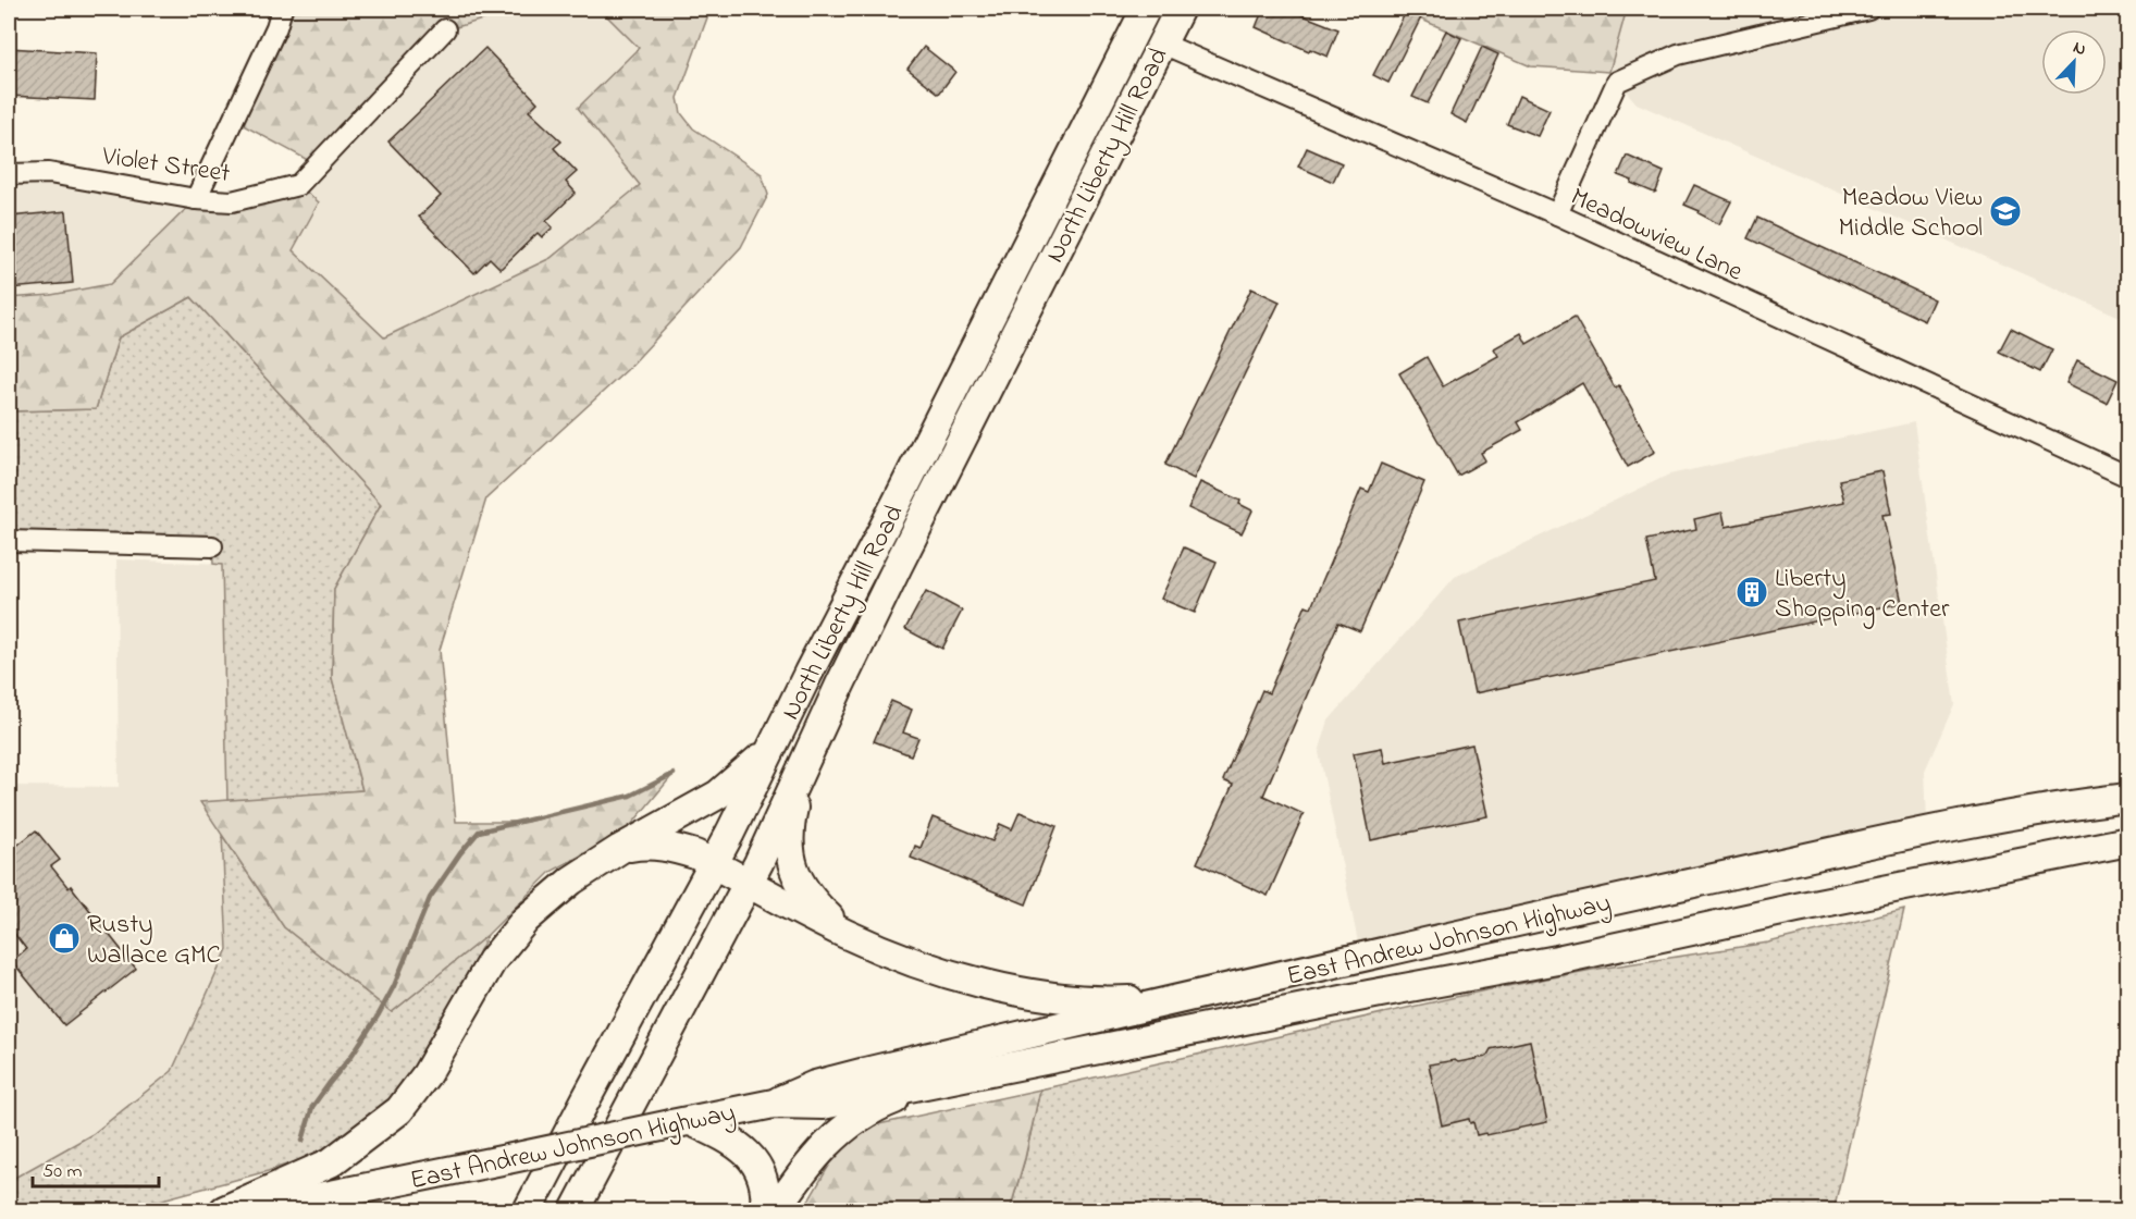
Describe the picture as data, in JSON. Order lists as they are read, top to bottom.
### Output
{
  "streets": {
    "main road": ["North Liberty Hill Road", "East Andrew Johnson Highway"],
    "street": ["Violet Street", "Meadowview Lane"]
  },
  "crossings": [
    ["North Liberty Hill Road", "Meadowview Lane"]
  ],
  "places": {
    "school or university": ["Meadow View Middle School"],
    "building": ["Liberty Shopping Center"],
    "shop": ["Rusty Wallace GMC"]
  },
  "scale_bar": "50 m",
  "north": "top right"
}
